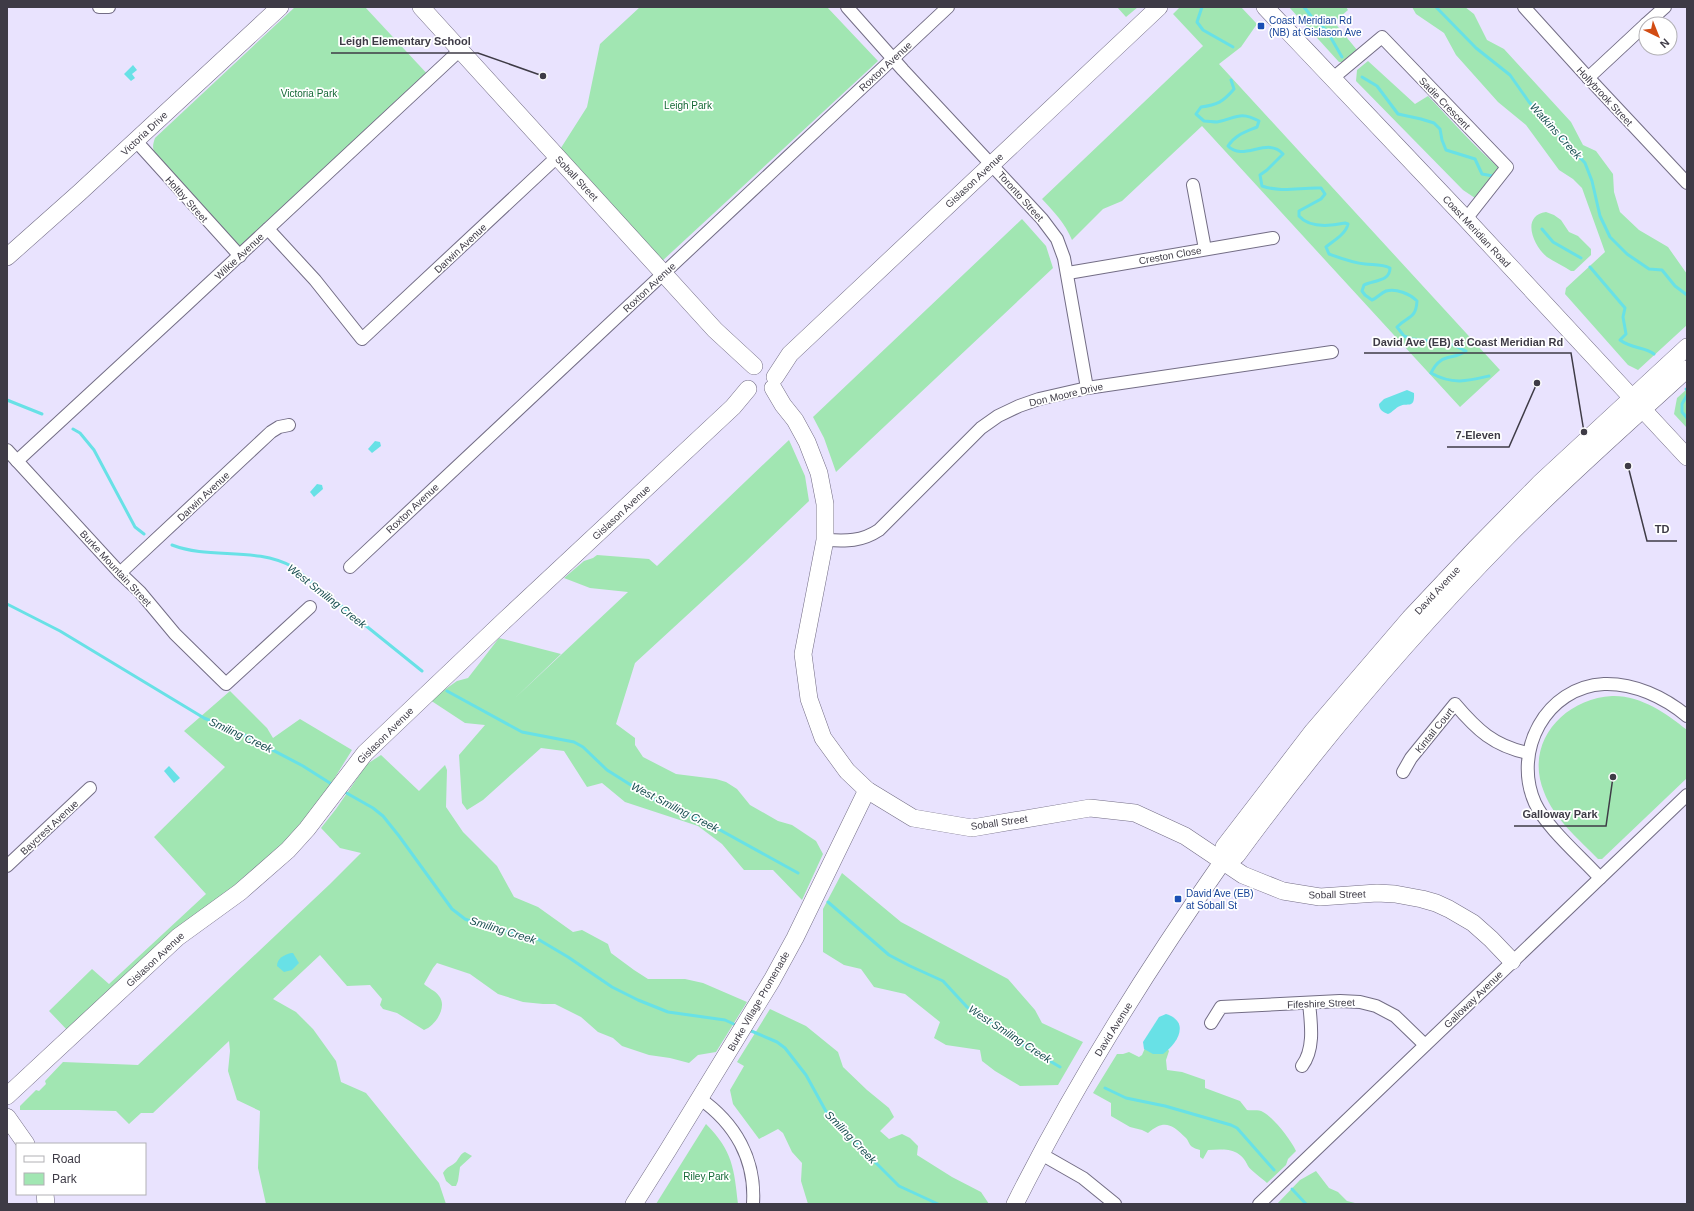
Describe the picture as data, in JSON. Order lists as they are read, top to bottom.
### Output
{
  "streets": {
    "street": [
      "Roxton Avenue",
      "Hollybrook Street",
      "Sadie Crescent",
      "Victoria Drive",
      "Soball Street",
      "Gislason Avenue",
      "Toronto Street",
      "Holtby Street",
      "Coast Meridian Road",
      "Darwin Avenue",
      "Creston Close",
      "Wilkie Avenue",
      "Don Moore Drive",
      "Burke Mountain Street",
      "David Avenue",
      "Kintail Court",
      "Baycrest Avenue",
      "Galloway Avenue",
      "Burke Village Promenade",
      "Fifeshire Street"
    ]
  },
  "crossings": [
    ["Roxton Avenue", "Soball Street"],
    ["Roxton Avenue", "Toronto Street"],
    ["Sadie Crescent", "Coast Meridian Road"],
    ["Victoria Drive", "Holtby Street"],
    ["Soball Street", "Gislason Avenue"],
    ["Soball Street", "Darwin Avenue"],
    ["Soball Street", "Wilkie Avenue"],
    ["Soball Street", "Don Moore Drive"],
    ["Soball Street", "David Avenue"],
    ["Soball Street", "Galloway Avenue"],
    ["Soball Street", "Burke Village Promenade"],
    ["Gislason Avenue", "Toronto Street"],
    ["Toronto Street", "Creston Close"],
    ["Toronto Street", "Don Moore Drive"],
    ["Holtby Street", "Wilkie Avenue"],
    ["Coast Meridian Road", "David Avenue"],
    ["Darwin Avenue", "Wilkie Avenue"],
    ["Darwin Avenue", "Burke Mountain Street"],
    ["Wilkie Avenue", "Burke Mountain Street"],
    ["Galloway Avenue", "Fifeshire Street"]
  ],
  "water": ["Watkins Creek", "West Smiling Creek", "Smiling Creek"],
  "parks": ["Victoria Park", "Leigh Park", "Riley Park"],
  "places": {
    "transit": ["Coast Meridian Rd (NB) at Gislason Ave", "David Ave (EB) at Soball St"],
    "other": [
      "Leigh Elementary School",
      "7-Eleven",
      "David Ave (EB) at Coast Meridian Rd",
      "TD",
      "Galloway Park"
    ]
  },
  "legend": ["Road", "Park"],
  "north": "bottom right"
}
